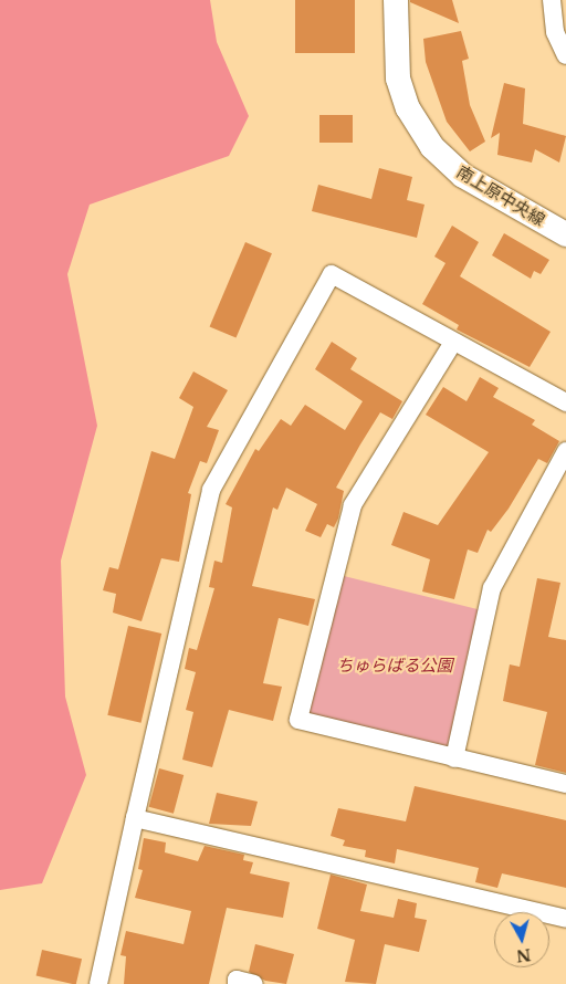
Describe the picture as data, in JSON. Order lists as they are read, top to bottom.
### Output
{
  "streets": {
    "street": ["南上原中央線"]
  },
  "parks": ["ちゅらばる公園"],
  "north": "bottom"
}
